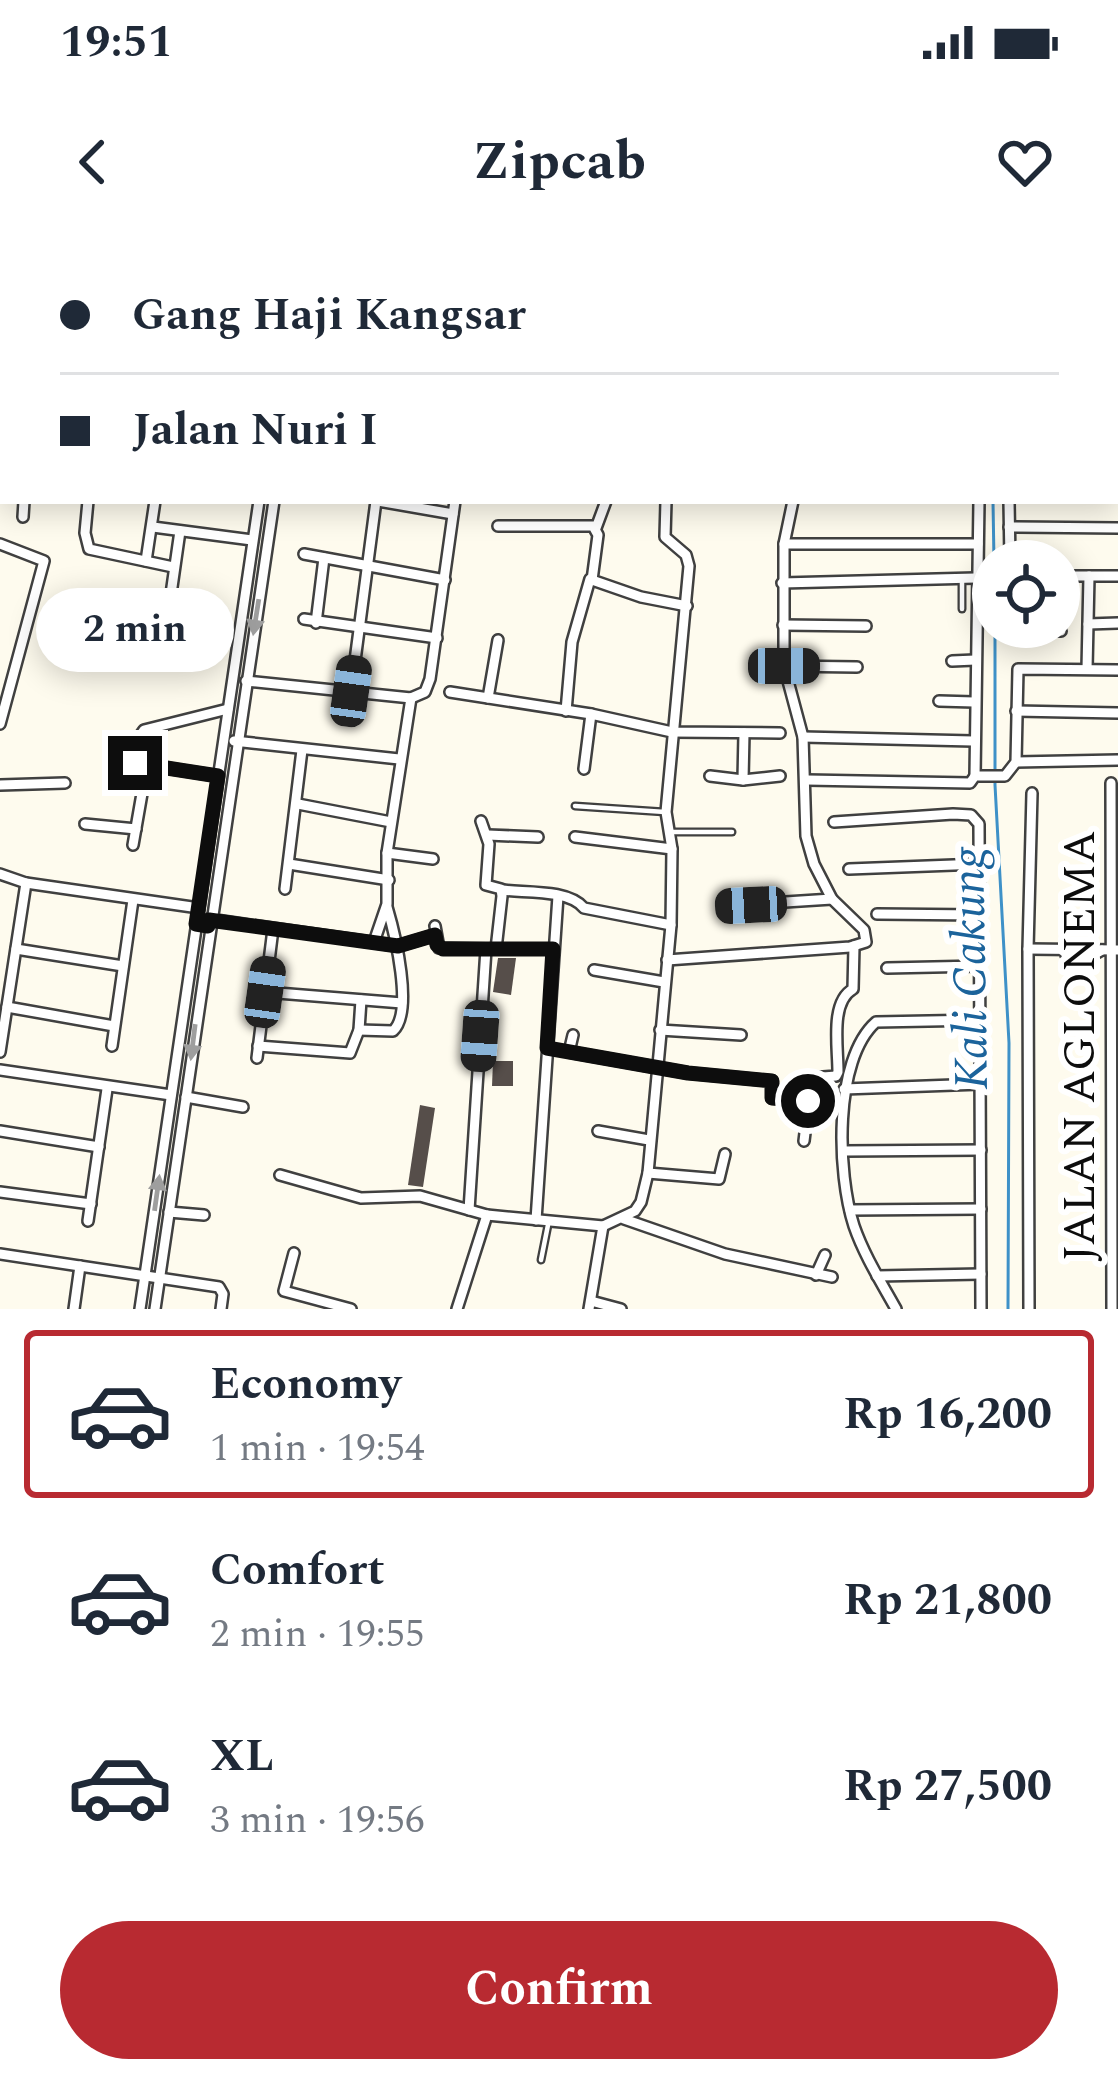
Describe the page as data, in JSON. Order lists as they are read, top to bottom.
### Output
{
  "streets": {
    "street": ["JALAN AGLONEMA"]
  },
  "water": ["Kali Cakung"],
  "page": {
    "status": "19:51",
    "header": "Zipcab",
    "banner": ["Gang Haji Kangsar", "Jalan Nuri I"],
    "bubble": "2 min",
    "list": [
      {
        "name": "Economy",
        "note": "1 min · 19:54",
        "value": "Rp 16,200"
      },
      {
        "name": "Comfort",
        "note": "2 min · 19:55",
        "value": "Rp 21,800"
      },
      {
        "name": "XL",
        "note": "3 min · 19:56",
        "value": "Rp 27,500"
      }
    ],
    "buttons": "Confirm"
  }
}
